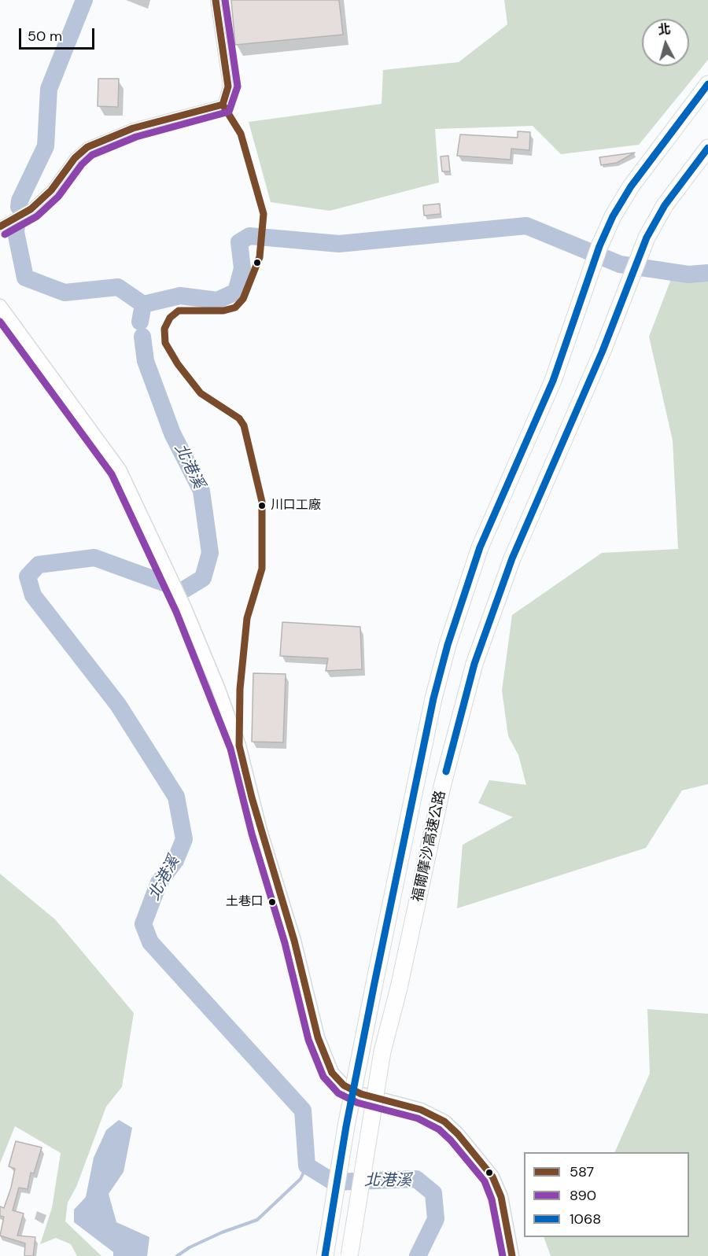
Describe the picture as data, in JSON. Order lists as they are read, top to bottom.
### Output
{
  "streets": {
    "highway": ["福爾摩沙高速公路"]
  },
  "water": ["北港溪"],
  "places": ["川口工廠", "土巷口"],
  "lines": ["transit line 587", "transit line 890", "transit line 1068"],
  "legend": ["587", "890", "1068"],
  "scale_bar": "50 m",
  "north": "top"
}
